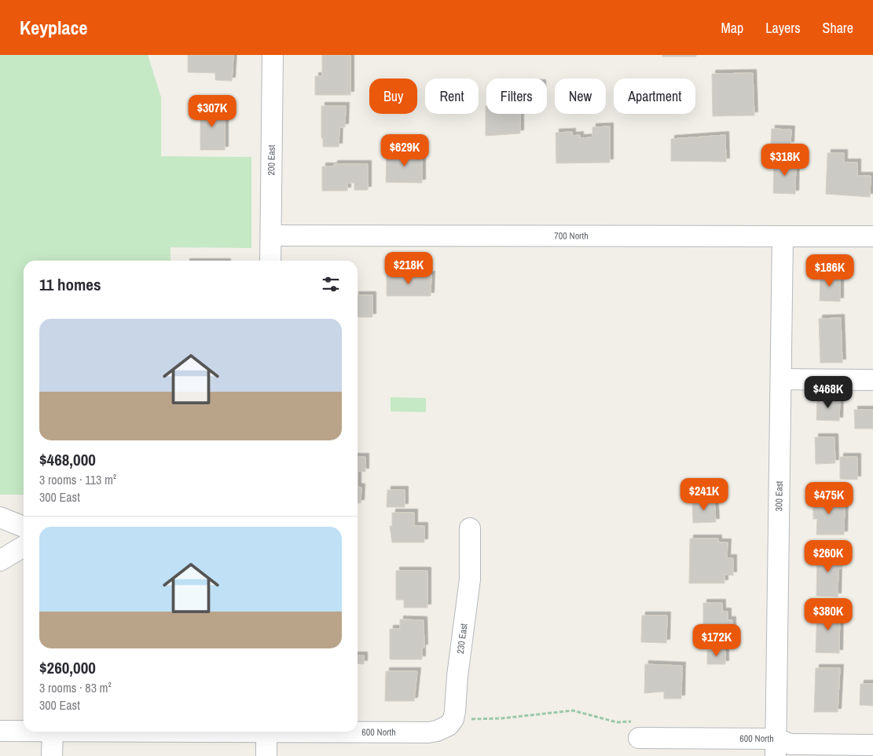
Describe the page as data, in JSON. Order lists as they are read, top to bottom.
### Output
{
  "streets": {
    "street": [
      "200 East",
      "700 North",
      "300 East",
      "230 East",
      "600 North"
    ]
  },
  "crossings": [
    ["200 East", "700 North"],
    ["700 North", "300 East"],
    ["300 East", "600 North"],
    ["230 East", "600 North"]
  ],
  "page": {
    "header": "Keyplace",
    "nav": ["Map", "Layers", "Share"],
    "chip": [
      "Buy",
      "Rent",
      "Filters",
      "New",
      "Apartment"
    ],
    "price": [
      "$307K",
      "$629K",
      "$318K",
      "$218K",
      "$186K",
      "$468K",
      "$241K",
      "$475K",
      "$260K",
      "$380K",
      "$172K"
    ],
    "heading": "11 homes",
    "list": [
      {
        "name": "$468,000",
        "note": "3 rooms · 113 m² · 300 East"
      },
      {
        "name": "$260,000",
        "note": "3 rooms · 83 m² · 300 East"
      }
    ]
  }
}
